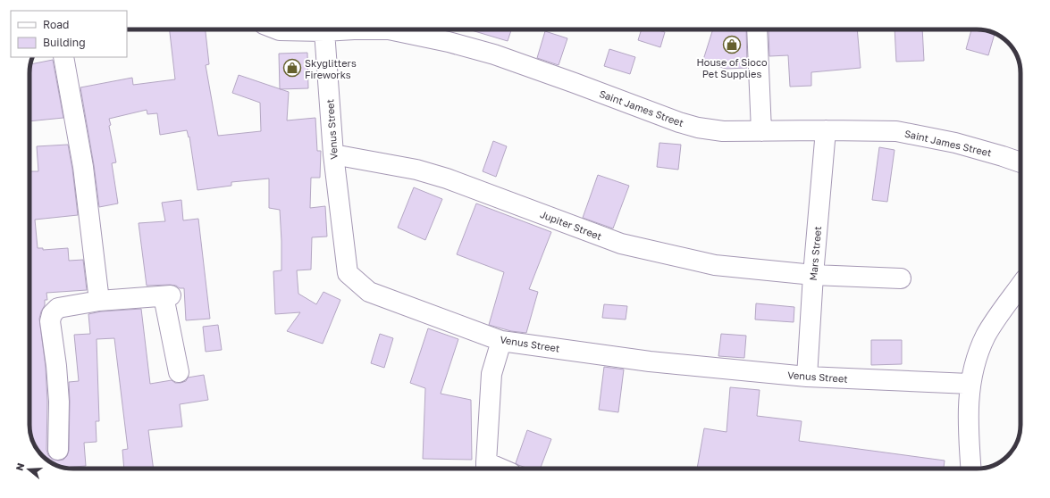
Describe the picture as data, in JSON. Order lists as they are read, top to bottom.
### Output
{
  "streets": {
    "street": [
      "Saint James Street",
      "Venus Street",
      "Jupiter Street",
      "Mars Street"
    ]
  },
  "crossings": [
    ["Saint James Street", "Venus Street"],
    ["Saint James Street", "Mars Street"],
    ["Venus Street", "Jupiter Street"],
    ["Venus Street", "Mars Street"],
    ["Jupiter Street", "Mars Street"]
  ],
  "places": {
    "shop": ["House of Sioco Pet Supplies", "Skyglitters Fireworks"]
  },
  "legend": ["Road", "Building"],
  "north": "left"
}
